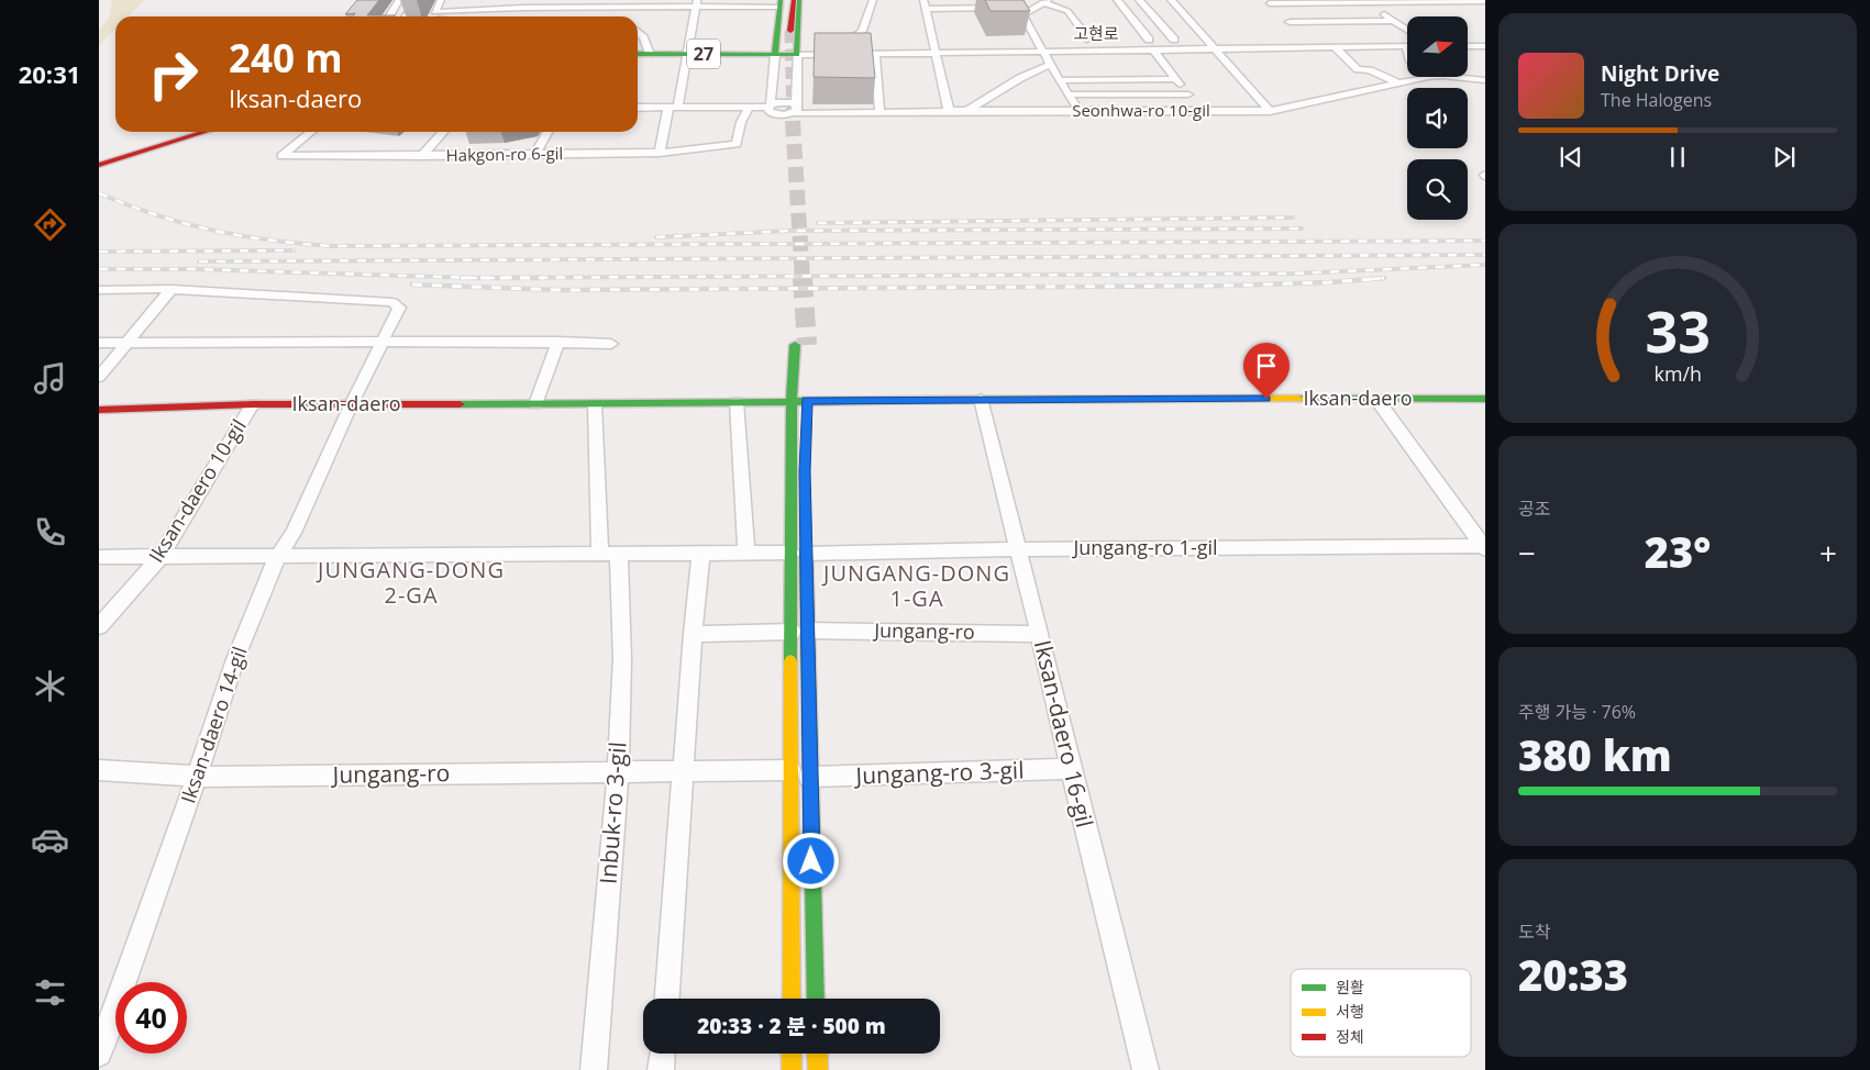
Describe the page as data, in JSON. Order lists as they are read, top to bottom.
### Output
{
  "streets": {
    "street": [
      "고현로",
      "27",
      "Seonhwa-ro 10-gil",
      "Hakgon-ro 6-gil",
      "Iksan-daero",
      "Iksan-daero 10-gil",
      "Jungang-ro 1-gil",
      "Jungang-ro",
      "Iksan-daero 14-gil",
      "Iksan-daero 16-gil",
      "Jungang-ro 3-gil",
      "Inbuk-ro 3-gil"
    ]
  },
  "crossings": [
    ["고현로", "27"],
    ["Seonhwa-ro 10-gil", "Hakgon-ro 6-gil"],
    ["Iksan-daero", "Iksan-daero 10-gil"],
    ["Iksan-daero", "Iksan-daero 14-gil"],
    ["Iksan-daero", "Iksan-daero 16-gil"],
    ["Jungang-ro 1-gil", "Iksan-daero 16-gil"],
    ["Jungang-ro", "Iksan-daero 14-gil"],
    ["Jungang-ro", "Iksan-daero 16-gil"],
    ["Jungang-ro", "Jungang-ro 3-gil"],
    ["Jungang-ro", "Inbuk-ro 3-gil"],
    ["Iksan-daero 16-gil", "Jungang-ro 3-gil"]
  ],
  "districts": ["JUNGANG-DONG 2-GA", "JUNGANG-DONG 1-GA"],
  "legend": ["원활", "서행", "정체"],
  "north": "right",
  "page": {
    "tabs": "20:31",
    "turn": ["240 m", "Iksan-daero"],
    "song": ["Night Drive", "The Halogens"],
    "tile": [
      "공조",
      ["주행 가능 · 76%", "380 km"],
      ["도착", "20:33"]
    ],
    "heat": ["−", "23°", "+"],
    "limit": "40",
    "trip": "20:33 · 2 분 · 500 m",
    "gauge": ["33", "km/h"]
  }
}
